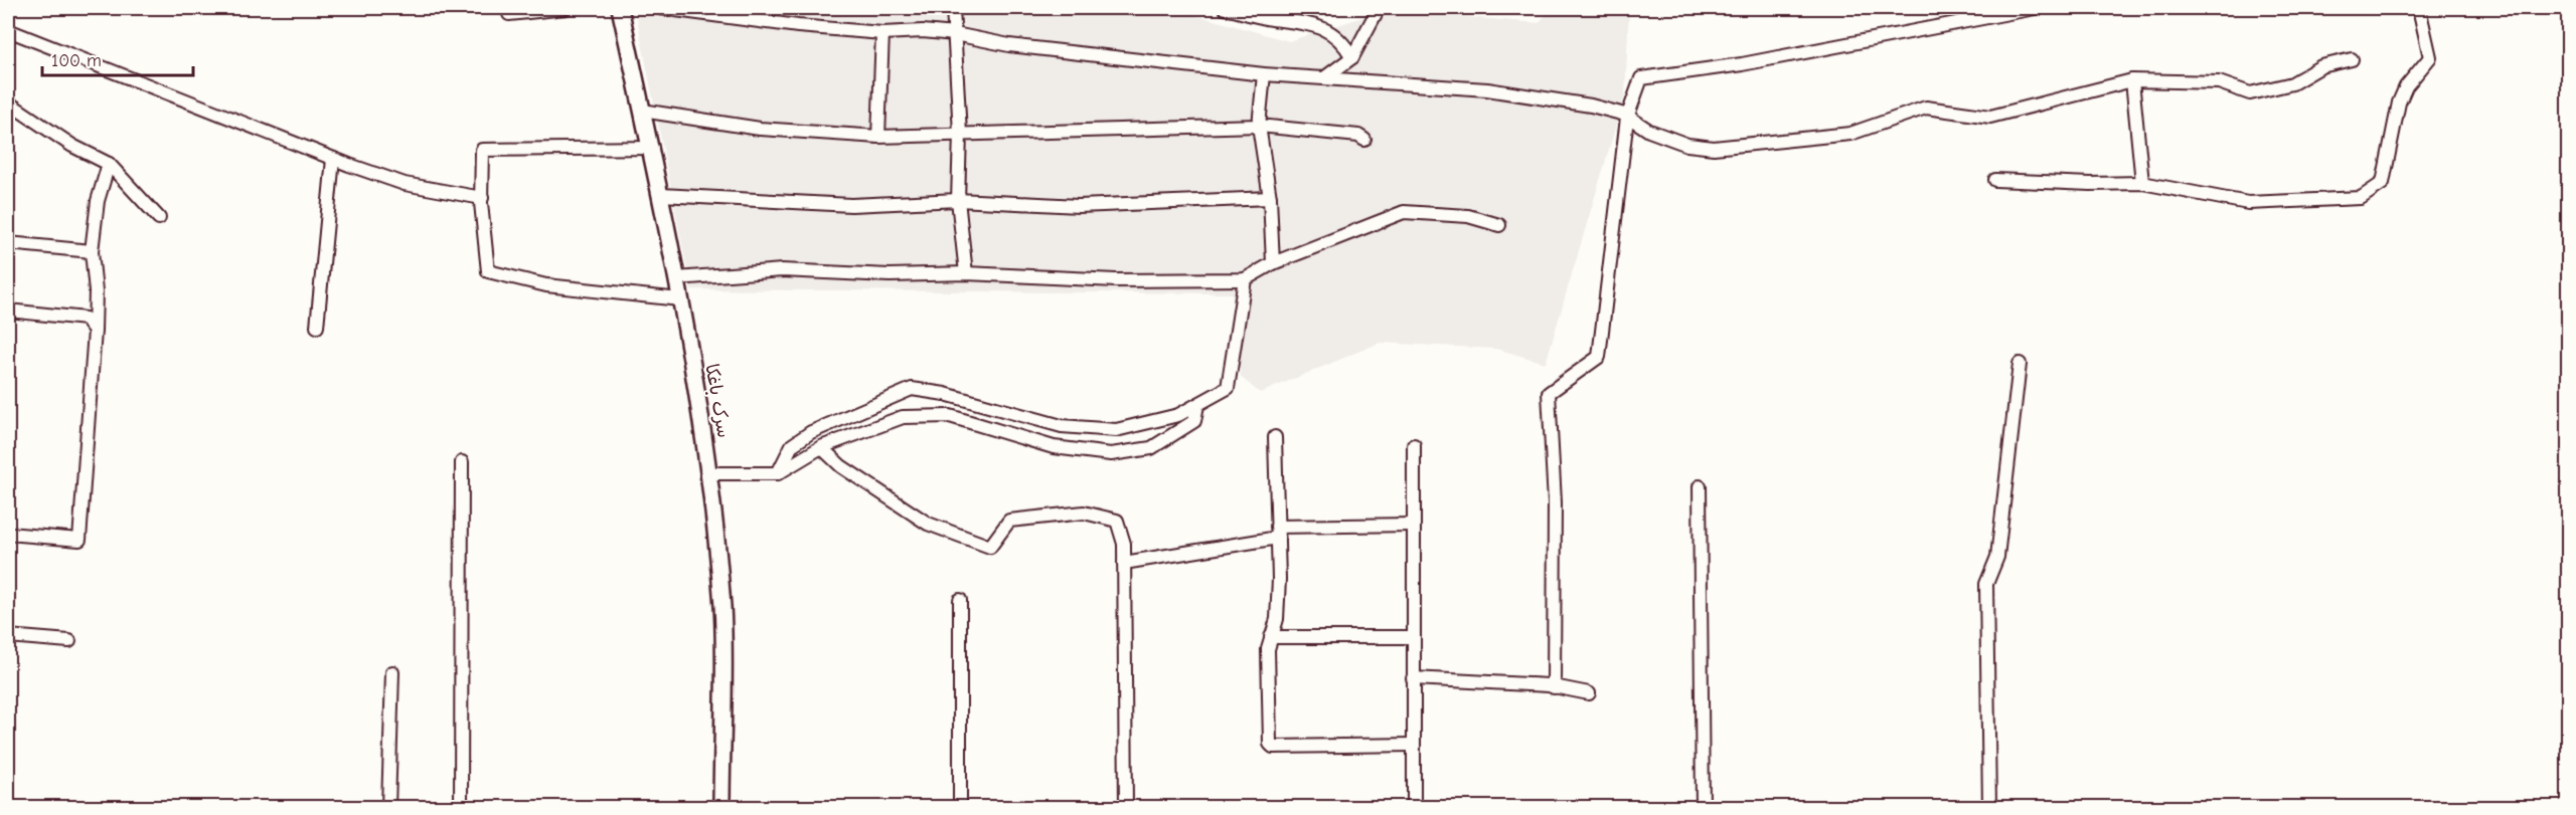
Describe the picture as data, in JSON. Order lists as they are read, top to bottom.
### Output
{
  "streets": {
    "street": ["سرک باغکا"]
  },
  "scale_bar": "100 m"
}
